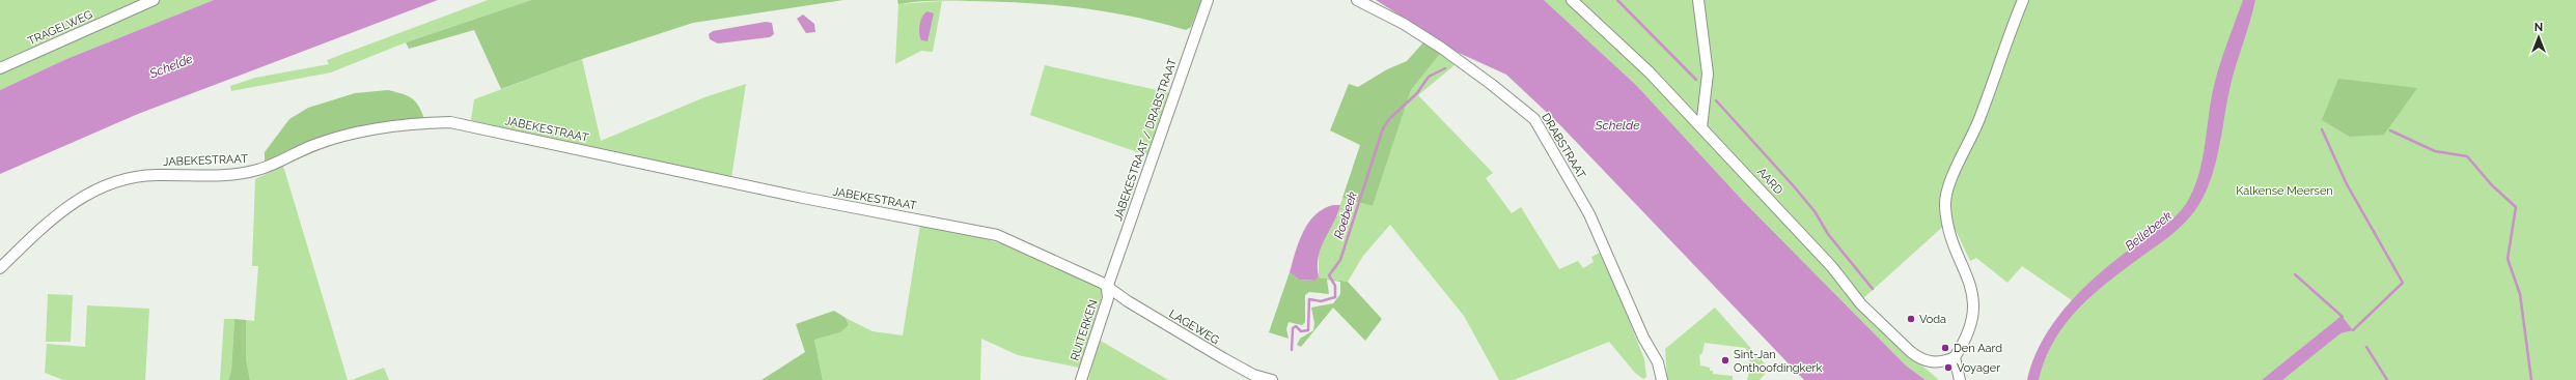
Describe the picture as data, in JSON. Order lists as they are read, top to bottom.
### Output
{
  "streets": {
    "street": [
      "TRAGELWEG",
      "JABEKESTRAAT",
      "JABEKESTRAAT / DRABSTRAAT",
      "DRABSTRAAT",
      "AARD",
      "LAGEWEG",
      "RUITERKEN"
    ]
  },
  "crossings": [
    ["JABEKESTRAAT", "JABEKESTRAAT / DRABSTRAAT"],
    ["JABEKESTRAAT", "LAGEWEG"],
    ["JABEKESTRAAT", "RUITERKEN"],
    ["JABEKESTRAAT / DRABSTRAAT", "LAGEWEG"],
    ["JABEKESTRAAT / DRABSTRAAT", "RUITERKEN"],
    ["LAGEWEG", "RUITERKEN"]
  ],
  "water": ["Schelde", "Roebeek", "Bellebeek"],
  "parks": ["Kalkense Meersen"],
  "places": [
    "Voda",
    "Den Aard",
    "Sint-Jan Onthoofdingkerk",
    "Voyager"
  ],
  "north": "top"
}
